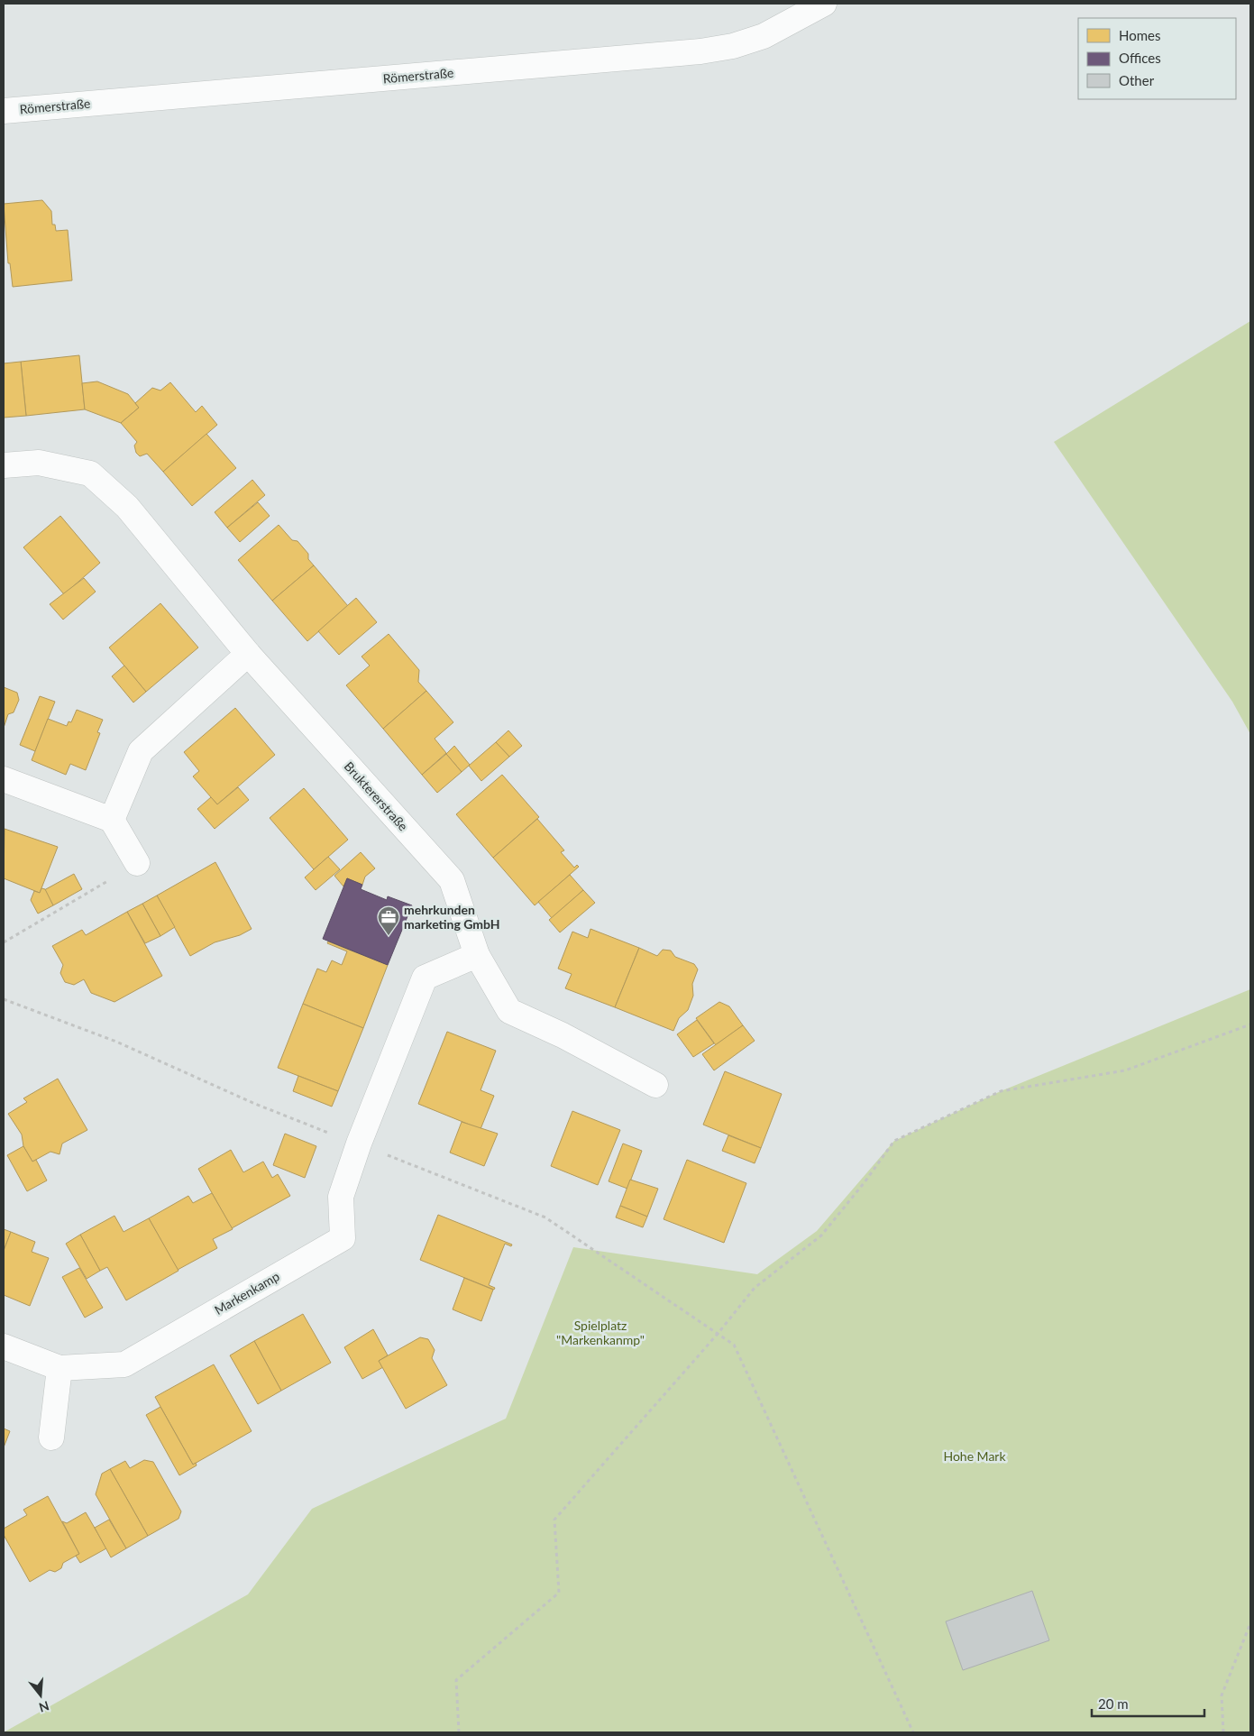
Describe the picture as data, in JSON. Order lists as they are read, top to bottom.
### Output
{
  "streets": {
    "street": ["Römerstraße", "Bruktererstraße", "Markenkamp"]
  },
  "parks": ["Spielplatz \"Markenkanmp\"", "Hohe Mark"],
  "places": {
    "office": ["mehrkunden marketing GmbH"]
  },
  "legend": ["Homes", "Offices", "Other"],
  "scale_bar": "20 m",
  "north": "bottom"
}
